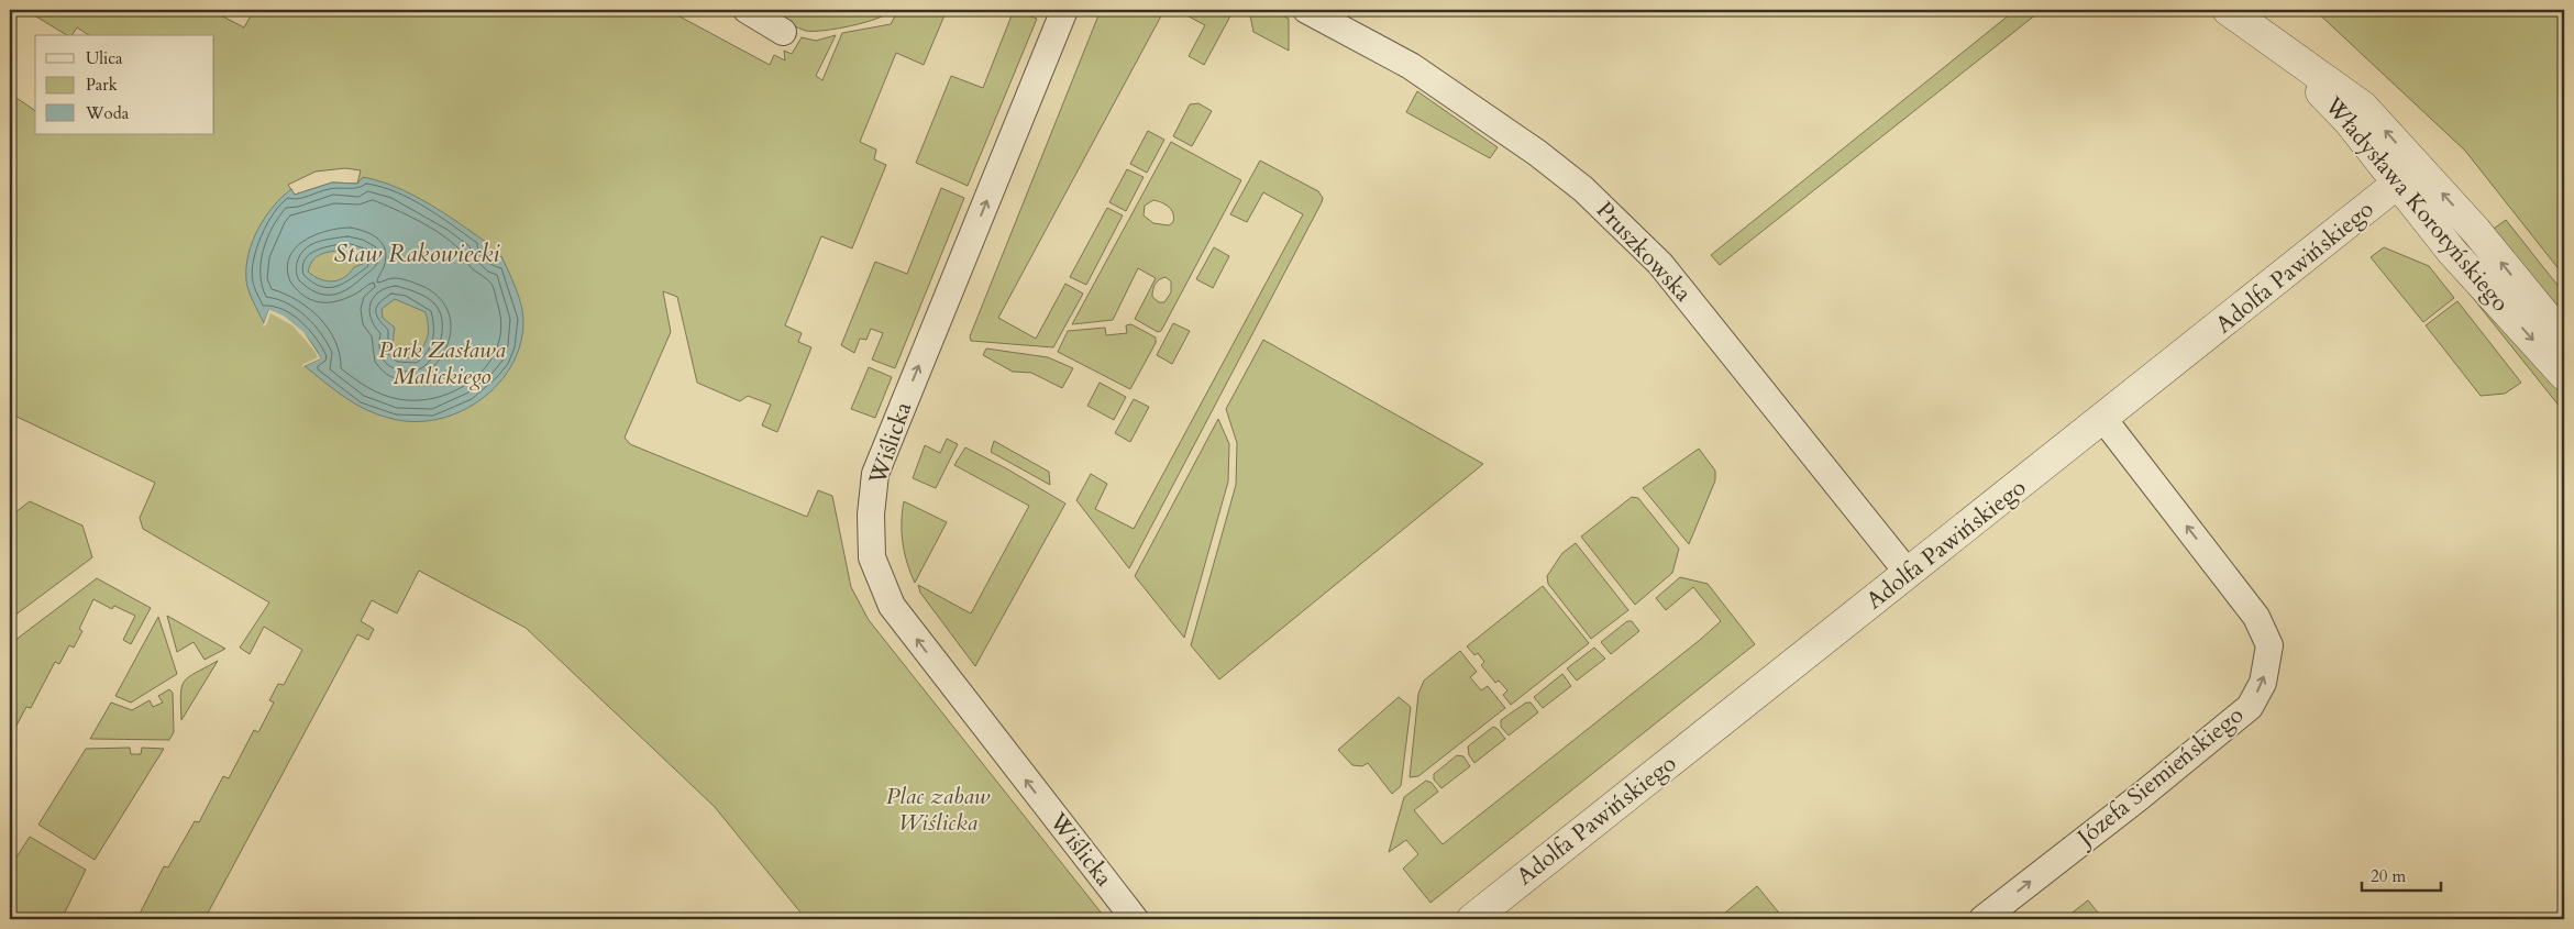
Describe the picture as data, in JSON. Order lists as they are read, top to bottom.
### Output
{
  "streets": {
    "street": [
      "Władysława Korotyńskiego",
      "Pruszkowska",
      "Adolfa Pawińskiego",
      "Wiślicka",
      "Józefa Siemieńskiego"
    ]
  },
  "crossings": [
    ["Władysława Korotyńskiego", "Adolfa Pawińskiego"],
    ["Pruszkowska", "Adolfa Pawińskiego"],
    ["Adolfa Pawińskiego", "Józefa Siemieńskiego"]
  ],
  "one_way": ["Wiślicka"],
  "water": ["Staw Rakowiecki"],
  "parks": ["Park Zasława Malickiego", "Plac zabaw Wiślicka"],
  "legend": ["Ulica", "Park", "Woda"],
  "scale_bar": "20 m"
}
